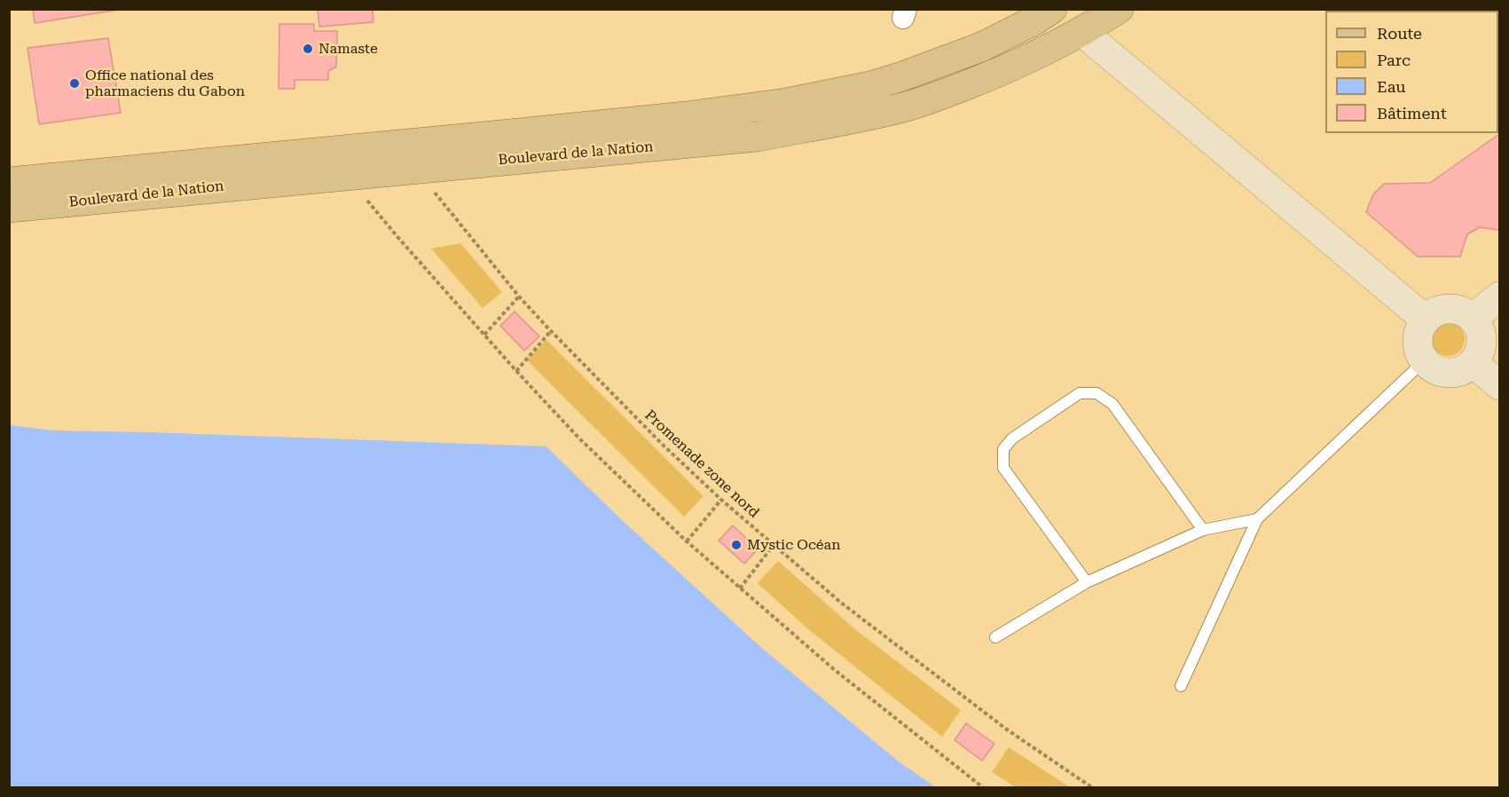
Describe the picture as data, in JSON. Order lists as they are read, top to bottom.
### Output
{
  "streets": {
    "main road": ["Boulevard de la Nation"],
    "path": ["Promenade zone nord"]
  },
  "crossings": [
    ["Boulevard de la Nation", "Promenade zone nord"]
  ],
  "places": ["Namaste", "Office national des pharmaciens du Gabon", "Mystic Océan"],
  "legend": [
    "Route",
    "Parc",
    "Eau",
    "Bâtiment"
  ]
}
